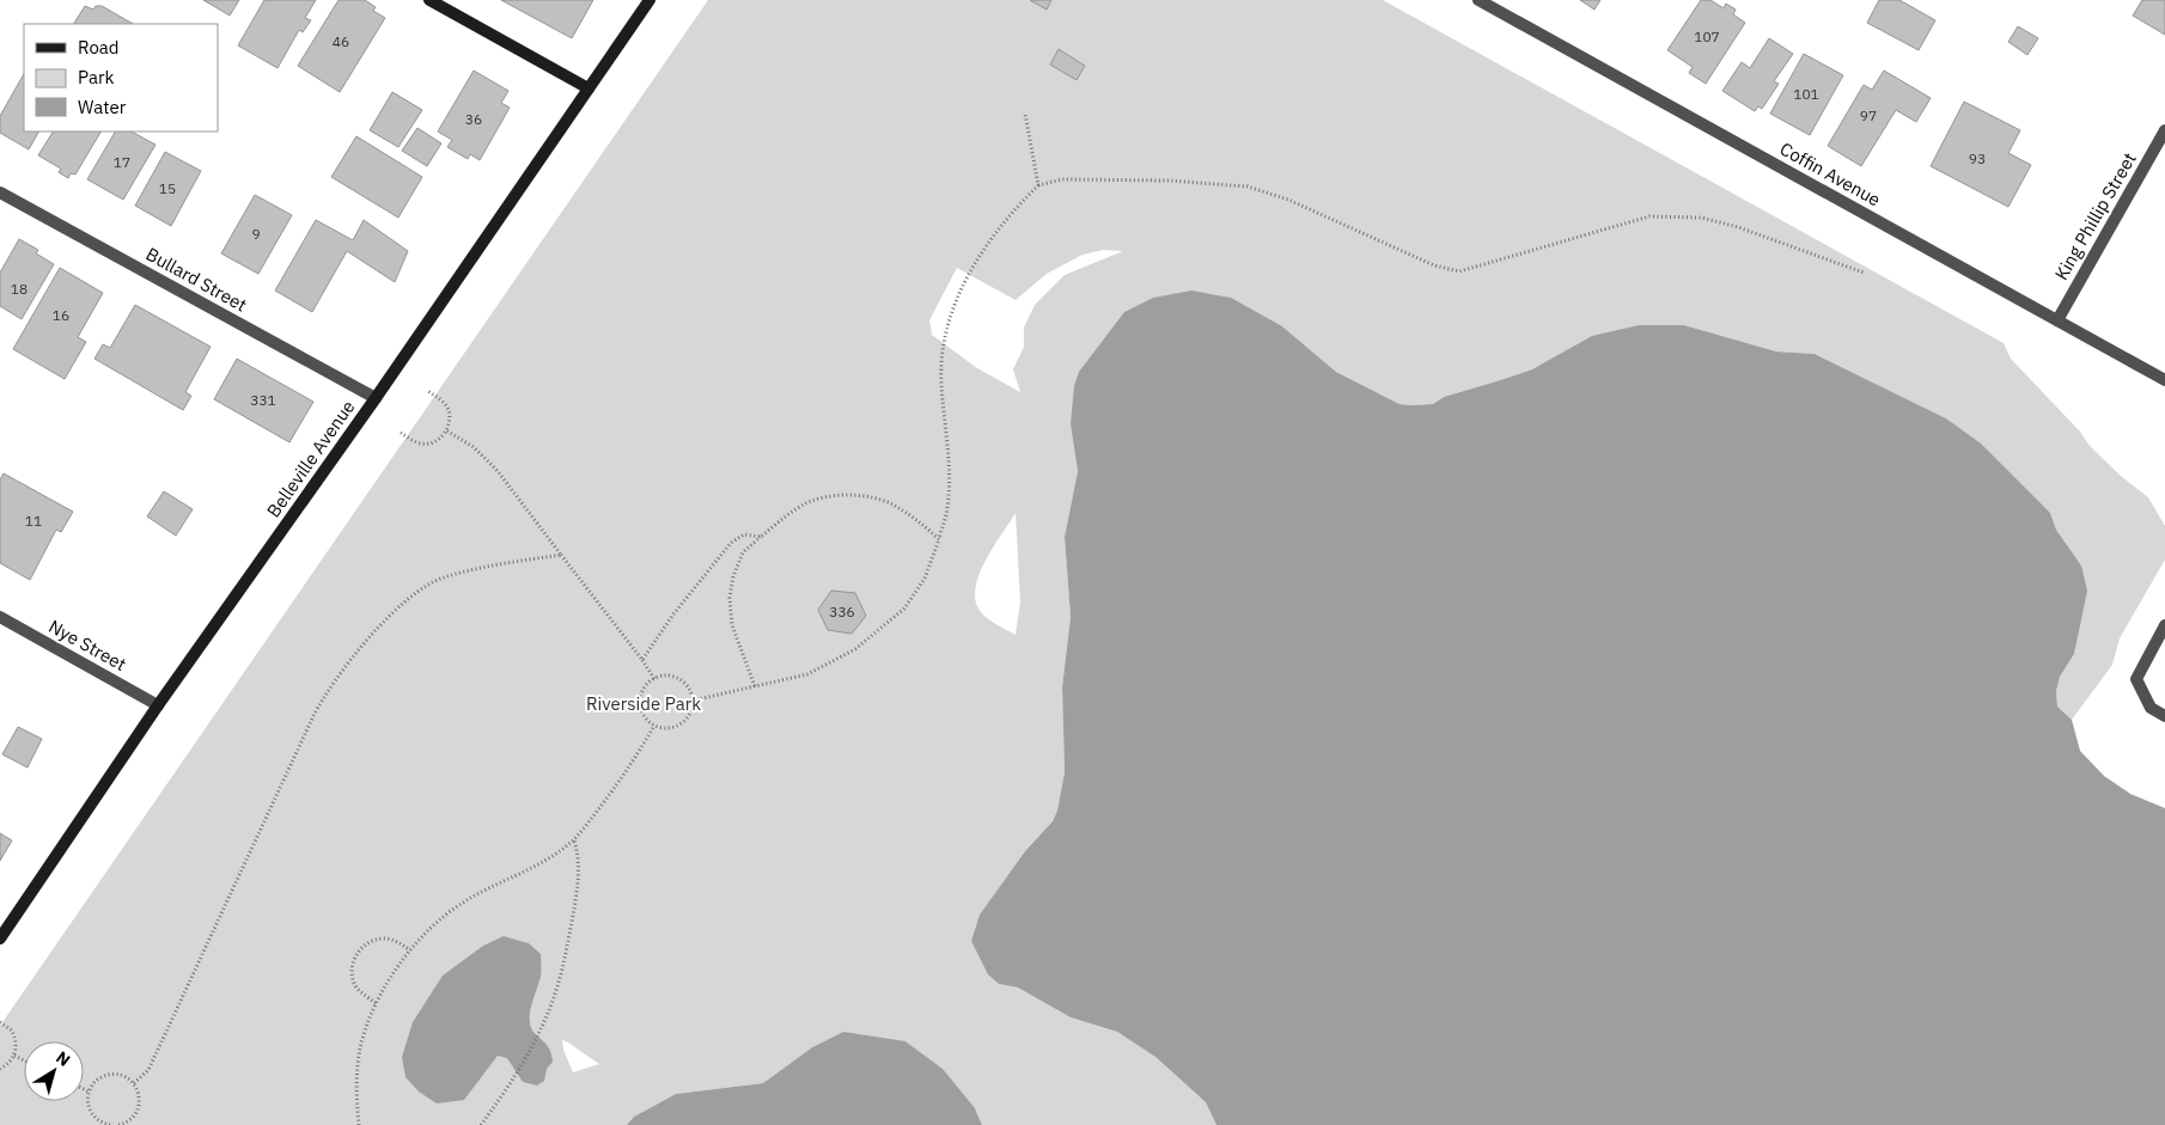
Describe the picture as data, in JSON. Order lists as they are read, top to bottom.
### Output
{
  "streets": {
    "main road": ["Belleville Avenue"],
    "street": [
      "Coffin Avenue",
      "King Phillip Street",
      "Bullard Street",
      "Nye Street"
    ]
  },
  "crossings": [
    ["Coffin Avenue", "King Phillip Street"],
    ["Bullard Street", "Belleville Avenue"],
    ["Belleville Avenue", "Nye Street"]
  ],
  "parks": ["Riverside Park"],
  "house_numbers": [
    "107",
    "46",
    "101",
    "97",
    "36",
    "93",
    "17",
    "15",
    "9",
    "18",
    "16",
    "331",
    "11",
    "336"
  ],
  "legend": ["Road", "Park", "Water"],
  "north": "top right"
}
